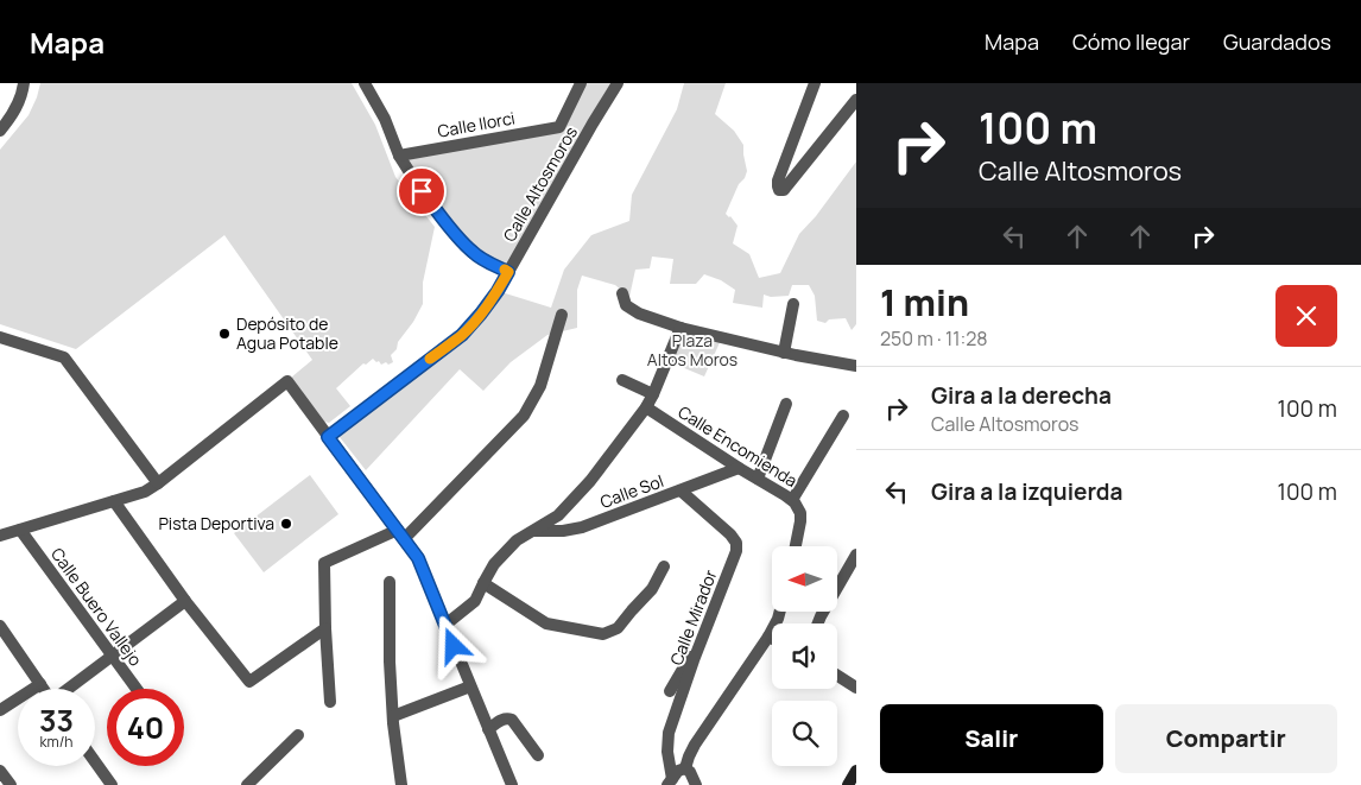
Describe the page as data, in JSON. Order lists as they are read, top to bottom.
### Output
{
  "streets": {
    "street": [
      "Calle Ilorci",
      "Calle Altosmoros",
      "Calle Encomienda",
      "Calle Sol",
      "Calle Buero Vallejo",
      "Calle Mirador"
    ]
  },
  "crossings": [
    ["Calle Encomienda", "Calle Sol"],
    ["Calle Sol", "Calle Mirador"]
  ],
  "parks": ["Plaza Altos Moros"],
  "places": ["Depósito de Agua Potable", "Pista Deportiva"],
  "north": "left",
  "page": {
    "header": "Mapa",
    "nav": ["Mapa", "Cómo llegar", "Guardados"],
    "turn": ["100 m", "Calle Altosmoros"],
    "heading": ["1 min", "250 m · 11:28"],
    "list": [
      {
        "name": "Gira a la derecha",
        "note": "Calle Altosmoros",
        "value": "100 m"
      },
      {
        "name": "Gira a la izquierda",
        "value": "100 m"
      }
    ],
    "speed": "33 km/h",
    "limit": "40",
    "buttons": ["Salir", "Compartir"]
  }
}
